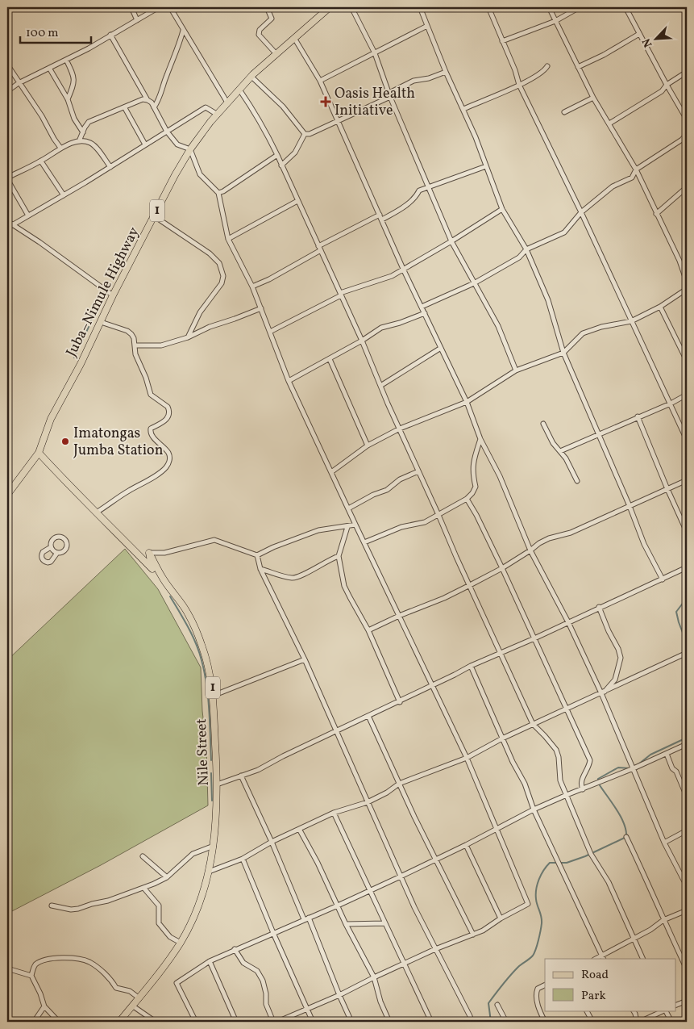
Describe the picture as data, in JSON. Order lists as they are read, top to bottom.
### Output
{
  "streets": {
    "main road": ["1", "Juba–Nimule Highway", "Nile Street"]
  },
  "places": {
    "health": ["Oasis Health Initiative"],
    "other": ["Imatongas Jumba Station"]
  },
  "legend": ["Road", "Park"],
  "scale_bar": "100 m",
  "north": "bottom left"
}
